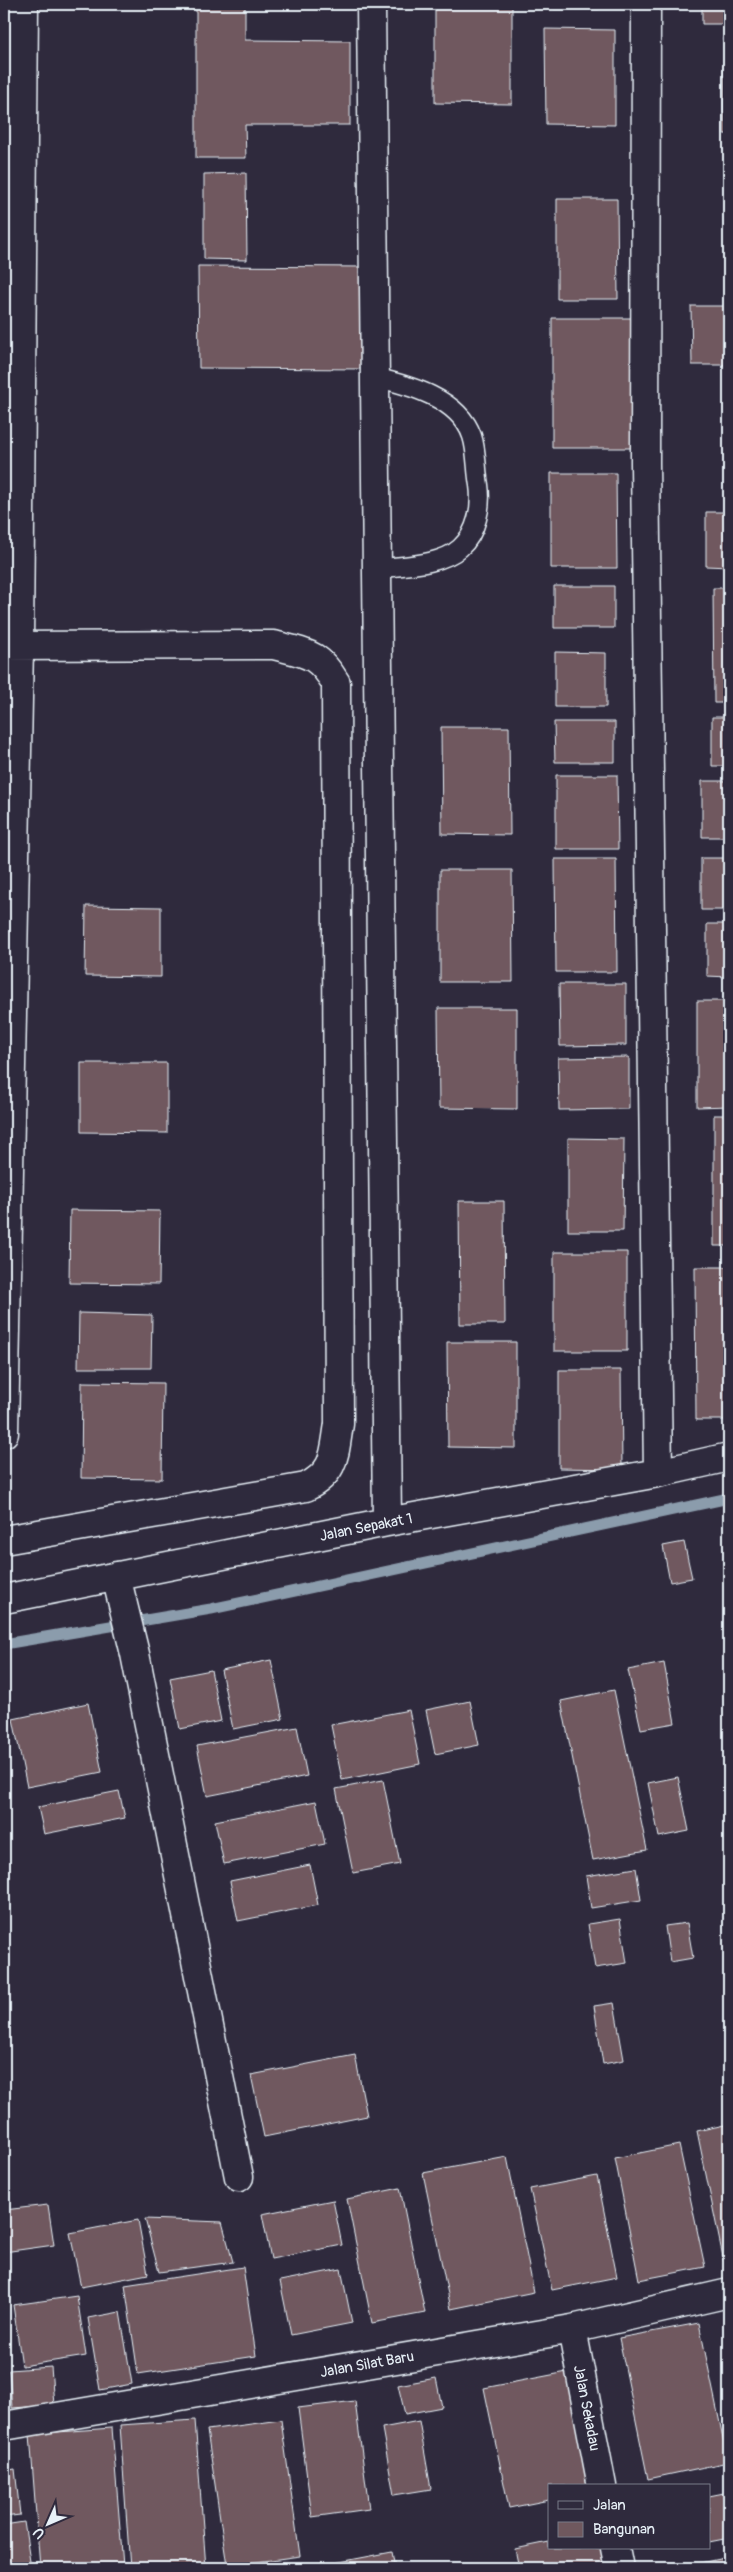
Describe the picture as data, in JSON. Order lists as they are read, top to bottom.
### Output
{
  "streets": {
    "street": ["Jalan Sepakat 1", "Jalan Silat Baru", "Jalan Sekadau"]
  },
  "crossings": [
    ["Jalan Silat Baru", "Jalan Sekadau"]
  ],
  "legend": ["Jalan", "Bangunan"],
  "north": "bottom left"
}
